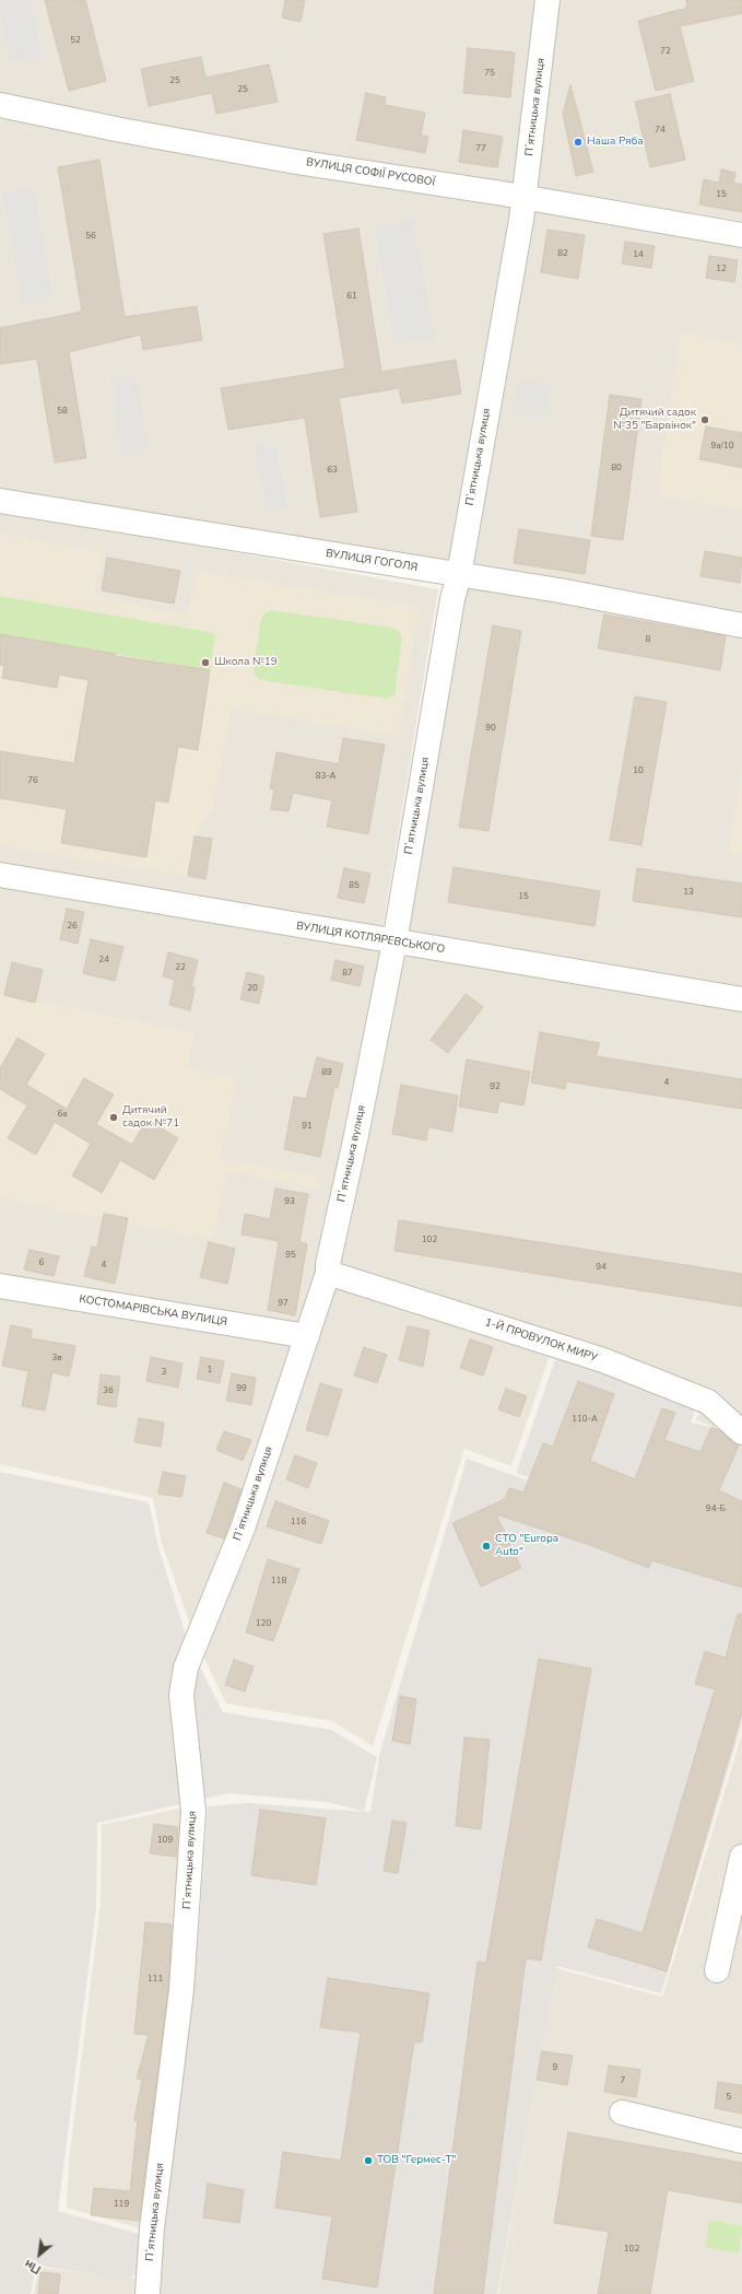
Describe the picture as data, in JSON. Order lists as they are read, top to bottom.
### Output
{
  "streets": {
    "street": [
      "Пʼятницька вулиця",
      "ВУЛИЦЯ СОФІЇ РУСОВОЇ",
      "ВУЛИЦЯ ГОГОЛЯ",
      "ВУЛИЦЯ КОТЛЯРЕВСЬКОГО",
      "КОСТОМАРІВСЬКА ВУЛИЦЯ",
      "1-Й ПРОВУЛОК МИРУ"
    ]
  },
  "crossings": [
    ["Пʼятницька вулиця", "ВУЛИЦЯ СОФІЇ РУСОВОЇ"],
    ["Пʼятницька вулиця", "ВУЛИЦЯ ГОГОЛЯ"],
    ["Пʼятницька вулиця", "ВУЛИЦЯ КОТЛЯРЕВСЬКОГО"],
    ["Пʼятницька вулиця", "КОСТОМАРІВСЬКА ВУЛИЦЯ"],
    ["Пʼятницька вулиця", "1-Й ПРОВУЛОК МИРУ"]
  ],
  "places": [
    "Наша Ряба",
    "Дитячий садок №35 \"Барвінок\"",
    "Школа №19",
    "Дитячий садок №71",
    "СТО \"Europa Auto\"",
    "ТОВ \"Гермес-Т\""
  ],
  "house_numbers": [
    "52",
    "72",
    "75",
    "25",
    "25",
    "74",
    "77",
    "15",
    "56",
    "82",
    "14",
    "12",
    "61",
    "58",
    "9а/10",
    "80",
    "63",
    "8",
    "90",
    "10",
    "83-А",
    "76",
    "85",
    "13",
    "15",
    "26",
    "24",
    "22",
    "87",
    "20",
    "89",
    "4",
    "92",
    "6а",
    "91",
    "93",
    "102",
    "95",
    "6",
    "4",
    "94",
    "97",
    "3в",
    "1",
    "3",
    "99",
    "3б",
    "110-А",
    "94-Б",
    "116",
    "118",
    "120",
    "109",
    "111",
    "9",
    "7",
    "5",
    "119",
    "102"
  ],
  "north": "bottom left"
}
